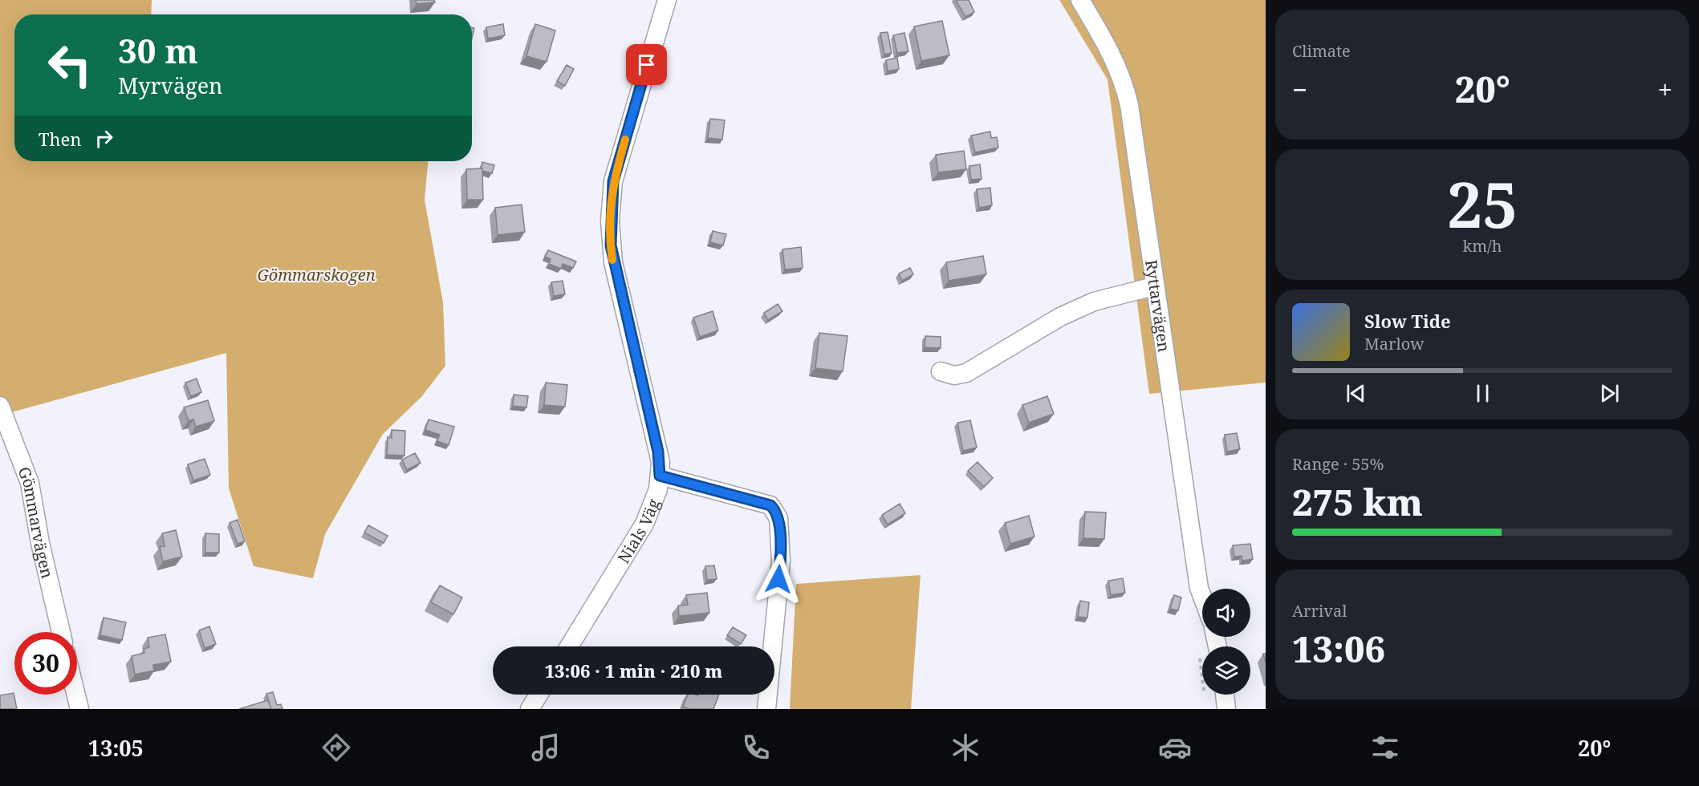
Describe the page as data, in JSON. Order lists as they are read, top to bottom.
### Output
{
  "streets": {
    "street": ["Ryttarvägen", "Gömmarvägen", "Nials Väg"]
  },
  "parks": ["Gömmarskogen"],
  "page": {
    "tile": [
      "Climate",
      ["25", "km/h"],
      ["Range · 55%", "275 km"],
      ["Arrival", "13:06"]
    ],
    "turn": ["30 m", "Myrvägen"],
    "heat": ["−", "20°", "+"],
    "then": "Then",
    "song": ["Slow Tide", "Marlow"],
    "limit": "30",
    "trip": "13:06 · 1 min · 210 m",
    "tabs": ["13:05", "20°"]
  }
}
